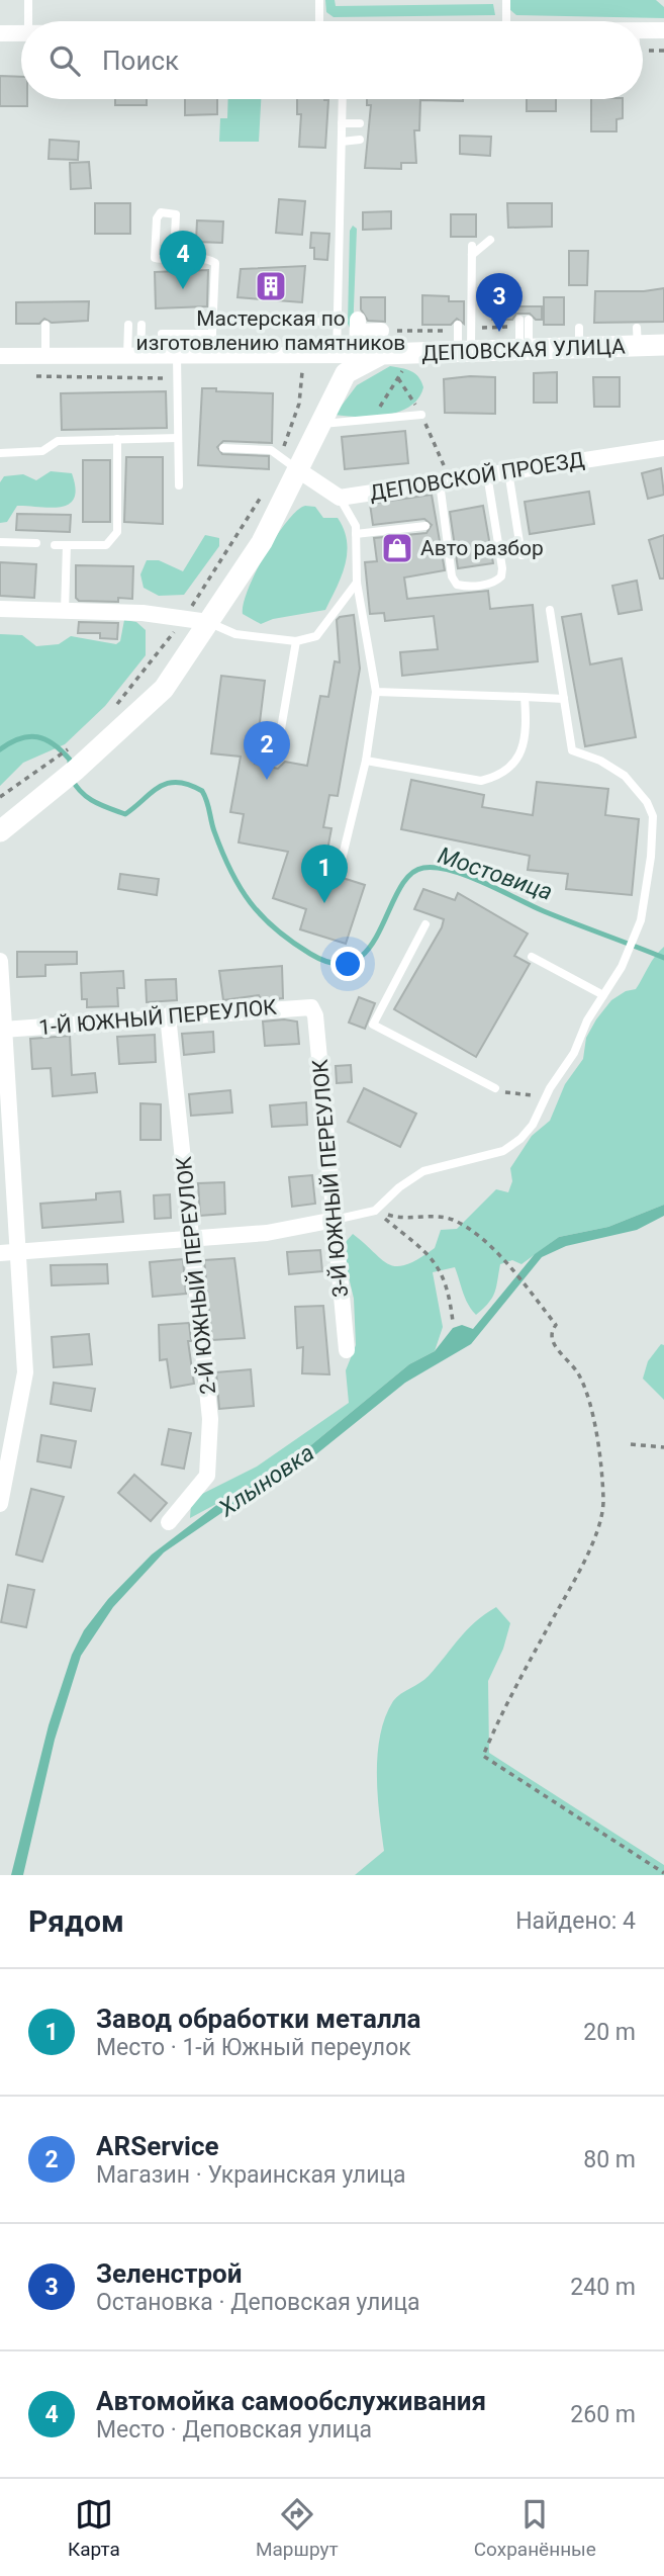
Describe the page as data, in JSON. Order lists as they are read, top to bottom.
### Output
{
  "streets": {
    "main road": ["ДЕПОВСКАЯ УЛИЦА"],
    "street": [
      "ДЕПОВСКОЙ ПРОЕЗД",
      "1-Й ЮЖНЫЙ ПЕРЕУЛОК",
      "3-Й ЮЖНЫЙ ПЕРЕУЛОК",
      "2-Й ЮЖНЫЙ ПЕРЕУЛОК"
    ]
  },
  "crossings": [
    ["1-Й ЮЖНЫЙ ПЕРЕУЛОК", "3-Й ЮЖНЫЙ ПЕРЕУЛОК"],
    ["1-Й ЮЖНЫЙ ПЕРЕУЛОК", "2-Й ЮЖНЫЙ ПЕРЕУЛОК"]
  ],
  "water": ["Мостовица", "Хлыновка"],
  "places": {
    "building": ["Мастерская по изготовлению памятников"],
    "shop": ["Авто разбор"]
  },
  "page": {
    "search": "Поиск",
    "pins": [
      "4",
      "3",
      "2",
      "1"
    ],
    "heading": ["Рядом", "Найдено: 4"],
    "list": [
      {
        "mark": "1",
        "name": "Завод обработки металла",
        "note": "Место · 1-й Южный переулок",
        "value": "20 m"
      },
      {
        "mark": "2",
        "name": "ARService",
        "note": "Магазин · Украинская улица",
        "value": "80 m"
      },
      {
        "mark": "3",
        "name": "Зеленстрой",
        "note": "Остановка · Деповская улица",
        "value": "240 m"
      },
      {
        "mark": "4",
        "name": "Автомойка самообслуживания",
        "note": "Место · Деповская улица",
        "value": "260 m"
      }
    ],
    "nav": ["Карта", "Маршрут", "Сохранённые"]
  }
}
